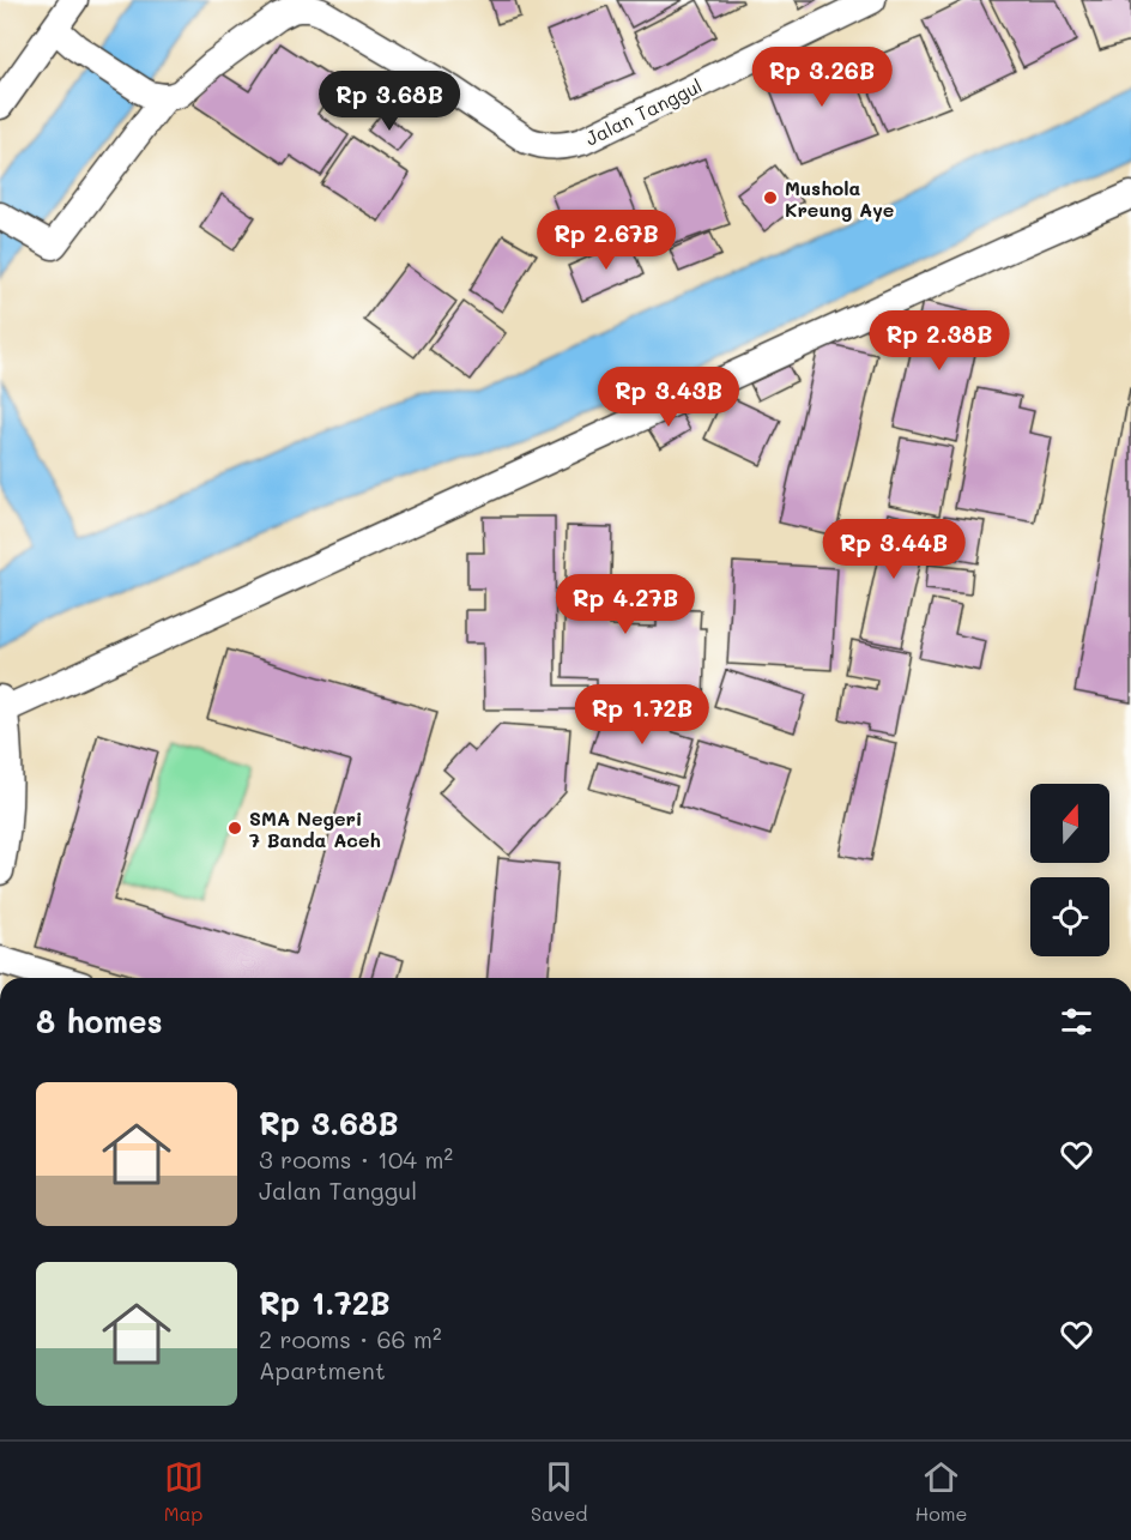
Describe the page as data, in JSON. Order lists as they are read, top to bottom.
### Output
{
  "streets": {
    "street": ["Jalan Tanggul"]
  },
  "places": ["Mushola Kreung Aye", "SMA Negeri 7 Banda Aceh"],
  "north": "top",
  "page": {
    "price": [
      "Rp 3.26B",
      "Rp 3.68B",
      "Rp 2.67B",
      "Rp 2.38B",
      "Rp 3.43B",
      "Rp 3.44B",
      "Rp 4.27B",
      "Rp 1.72B"
    ],
    "heading": "8 homes",
    "list": [
      {
        "name": "Rp 3.68B",
        "note": "3 rooms · 104 m² · Jalan Tanggul"
      },
      {
        "name": "Rp 1.72B",
        "note": "2 rooms · 66 m² · Apartment"
      }
    ],
    "tabs": ["Map", "Saved", "Home"]
  }
}
